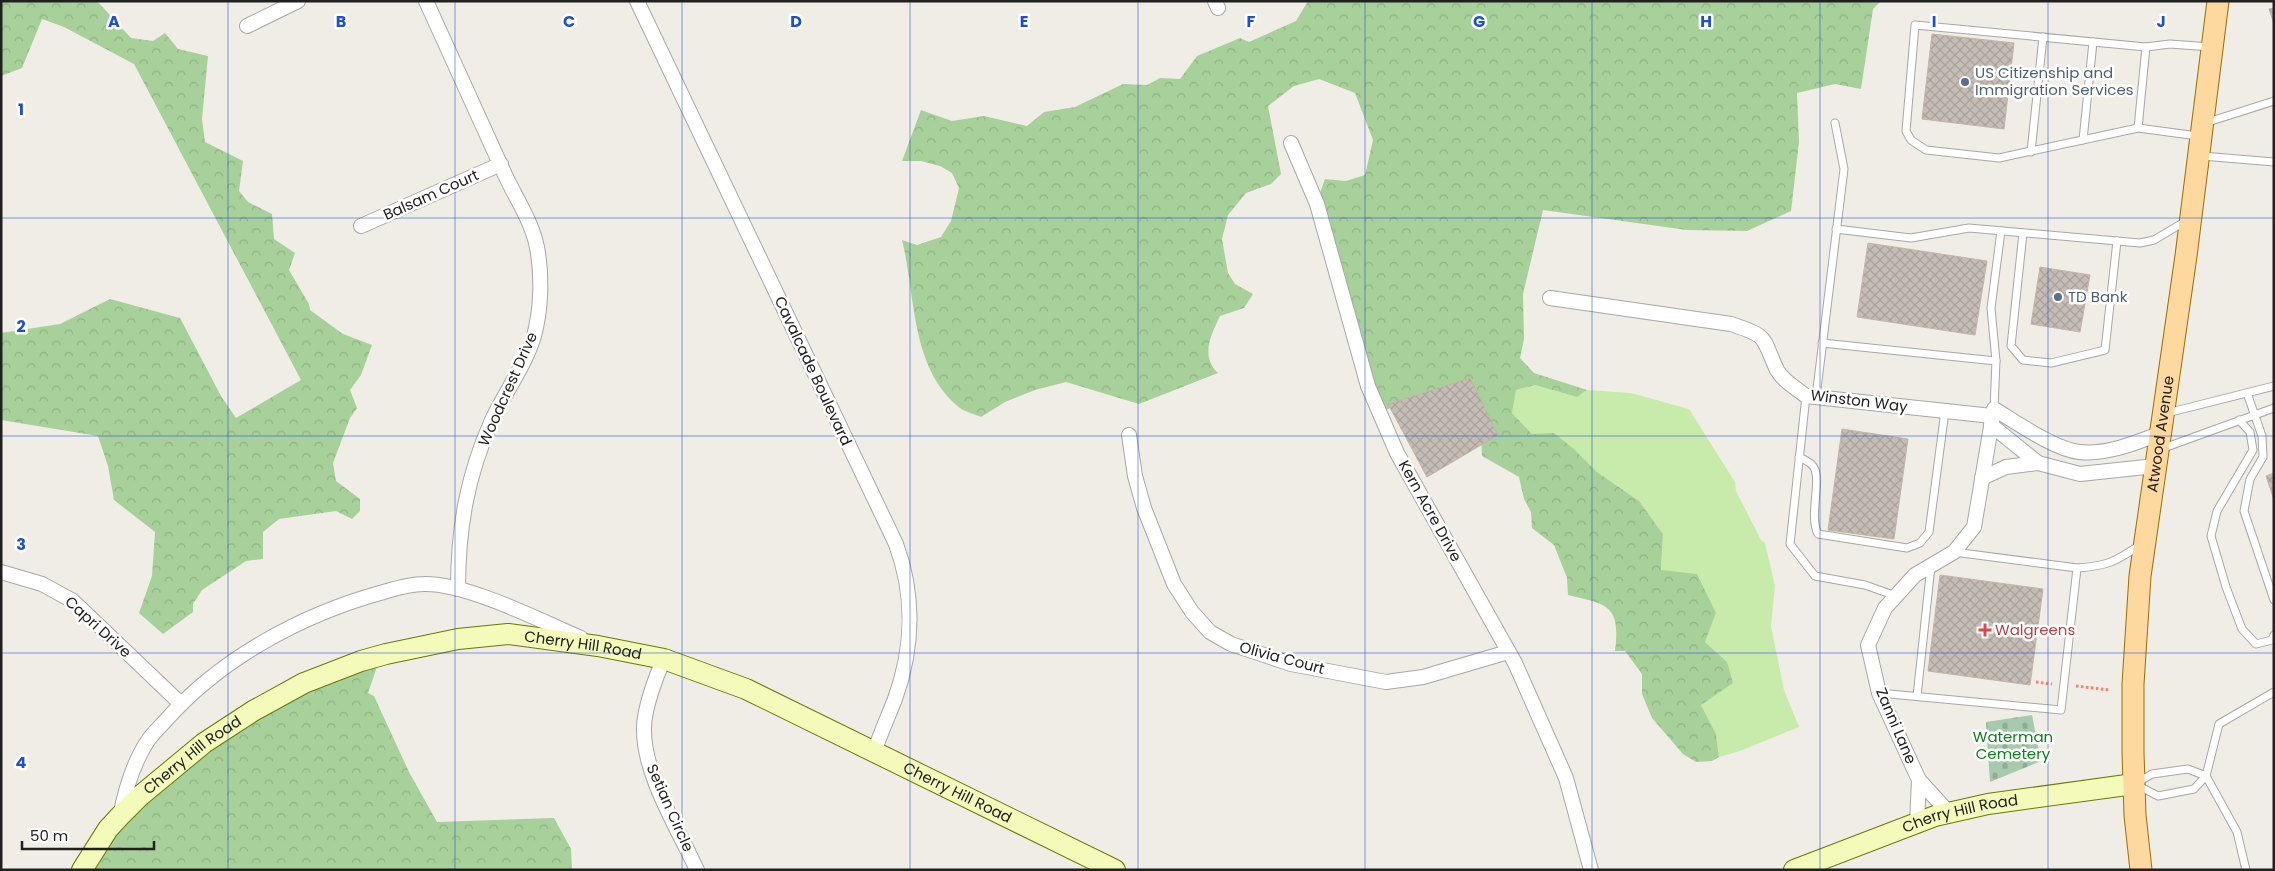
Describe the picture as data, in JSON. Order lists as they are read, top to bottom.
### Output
{
  "streets": {
    "main road": ["Atwood Avenue", "Cherry Hill Road"],
    "street": [
      "Balsam Court",
      "Cavalcade Boulevard",
      "Woodcrest Drive",
      "Winston Way",
      "Kern Acre Drive",
      "Capri Drive",
      "Olivia Court",
      "Zanni Lane",
      "Setian Circle"
    ]
  },
  "crossings": [
    ["Balsam Court", "Woodcrest Drive"],
    ["Cavalcade Boulevard", "Cherry Hill Road"],
    ["Winston Way", "Zanni Lane"],
    ["Atwood Avenue", "Cherry Hill Road"],
    ["Kern Acre Drive", "Olivia Court"],
    ["Cherry Hill Road", "Zanni Lane"],
    ["Cherry Hill Road", "Setian Circle"]
  ],
  "parks": ["Waterman Cemetery"],
  "places": {
    "other": ["US Citizenship and Immigration Services", "TD Bank"],
    "health": ["Walgreens"]
  },
  "scale_bar": "50 m",
  "grid": {
    "columns": [
      "A",
      "B",
      "C",
      "D",
      "E",
      "F",
      "G",
      "H",
      "I",
      "J"
    ],
    "rows": [
      "1",
      "2",
      "3",
      "4"
    ]
  }
}
